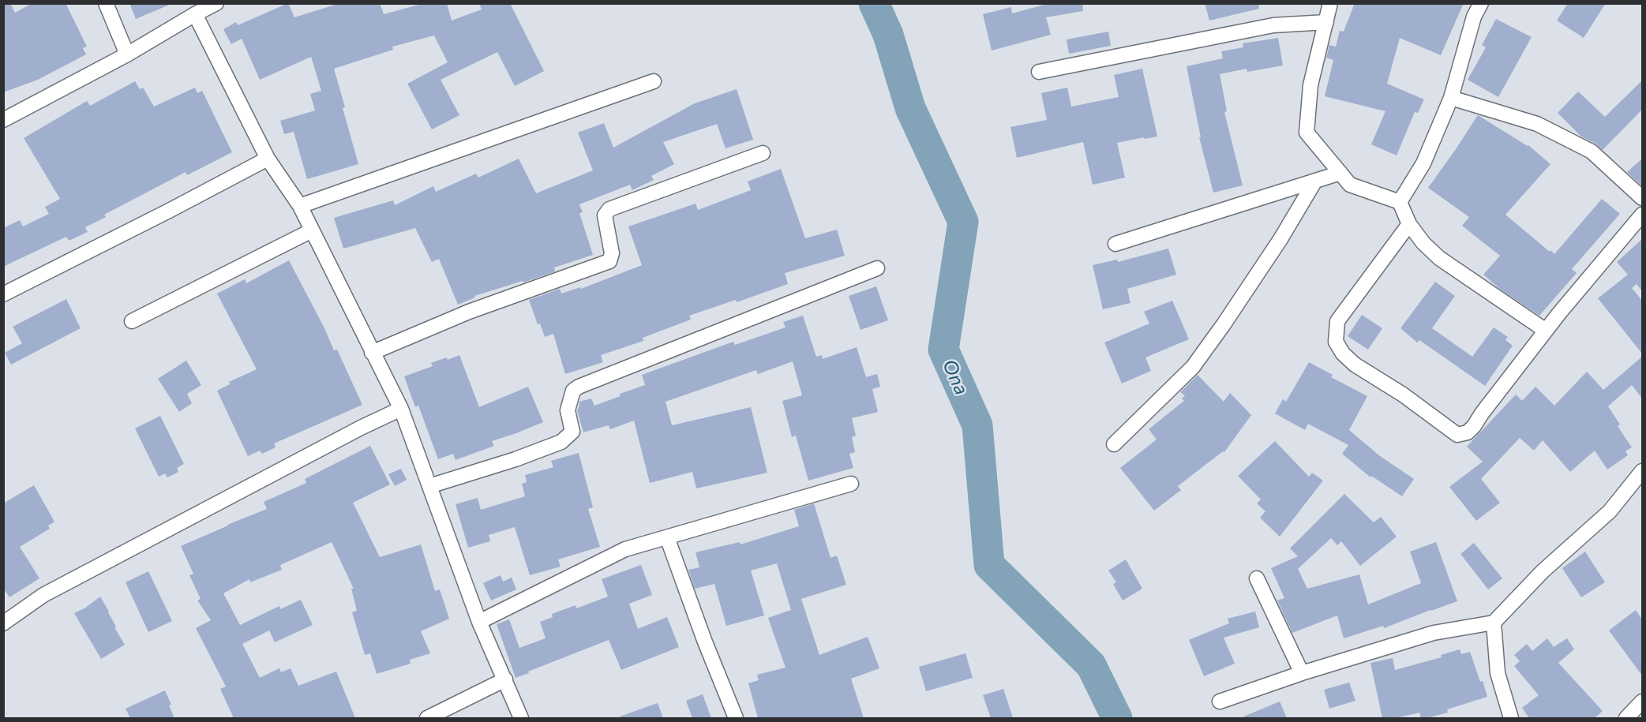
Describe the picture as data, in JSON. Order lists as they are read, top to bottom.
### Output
{
  "water": ["Ona"]
}
